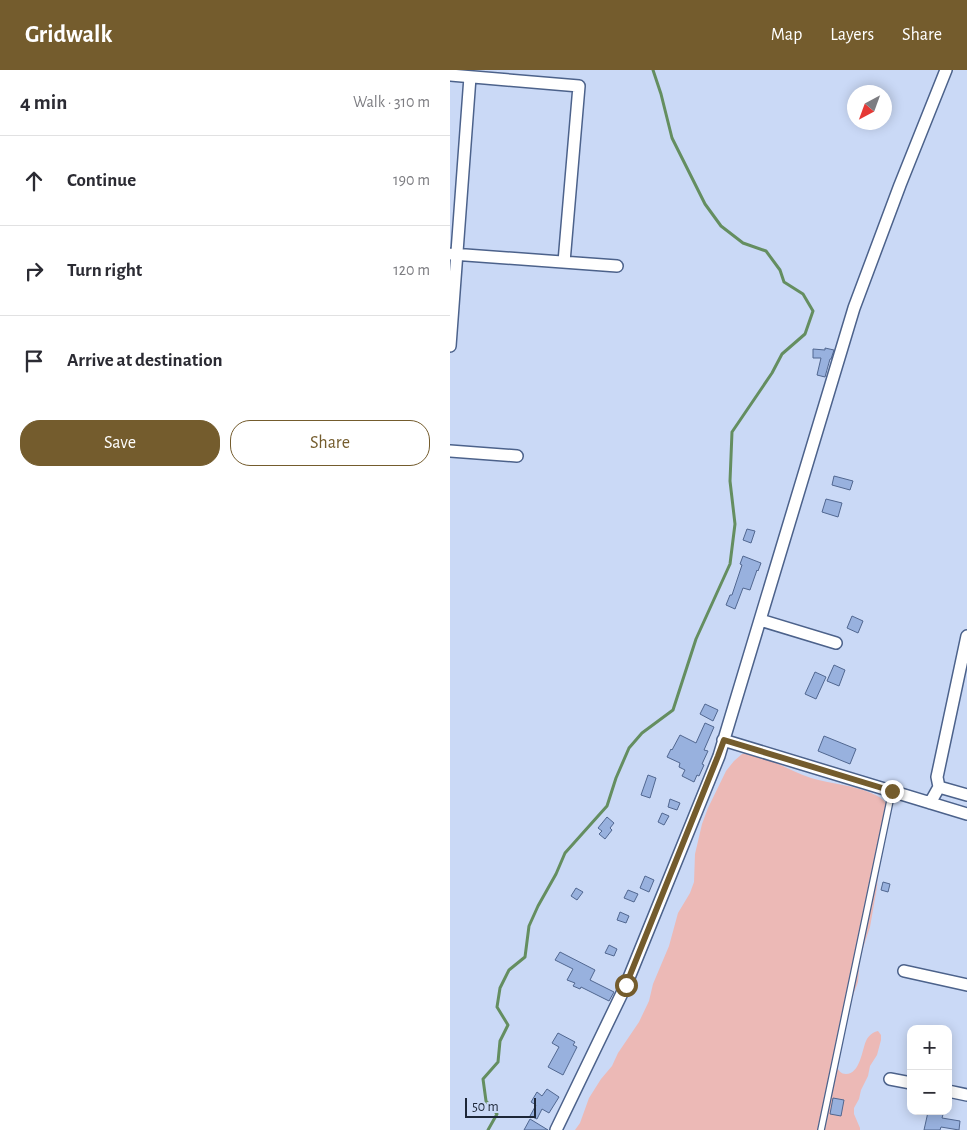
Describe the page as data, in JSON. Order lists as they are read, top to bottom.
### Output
{
  "scale_bar": "50 m",
  "north": "bottom left",
  "page": {
    "header": "Gridwalk",
    "nav": ["Map", "Layers", "Share"],
    "heading": ["4 min", "Walk · 310 m"],
    "list": [
      ["Continue", "190 m"],
      ["Turn right", "120 m"],
      "Arrive at destination"
    ],
    "buttons": ["Save", "Share"],
    "map_buttons": ["+", "−"],
    "scale": "50 m"
  }
}
